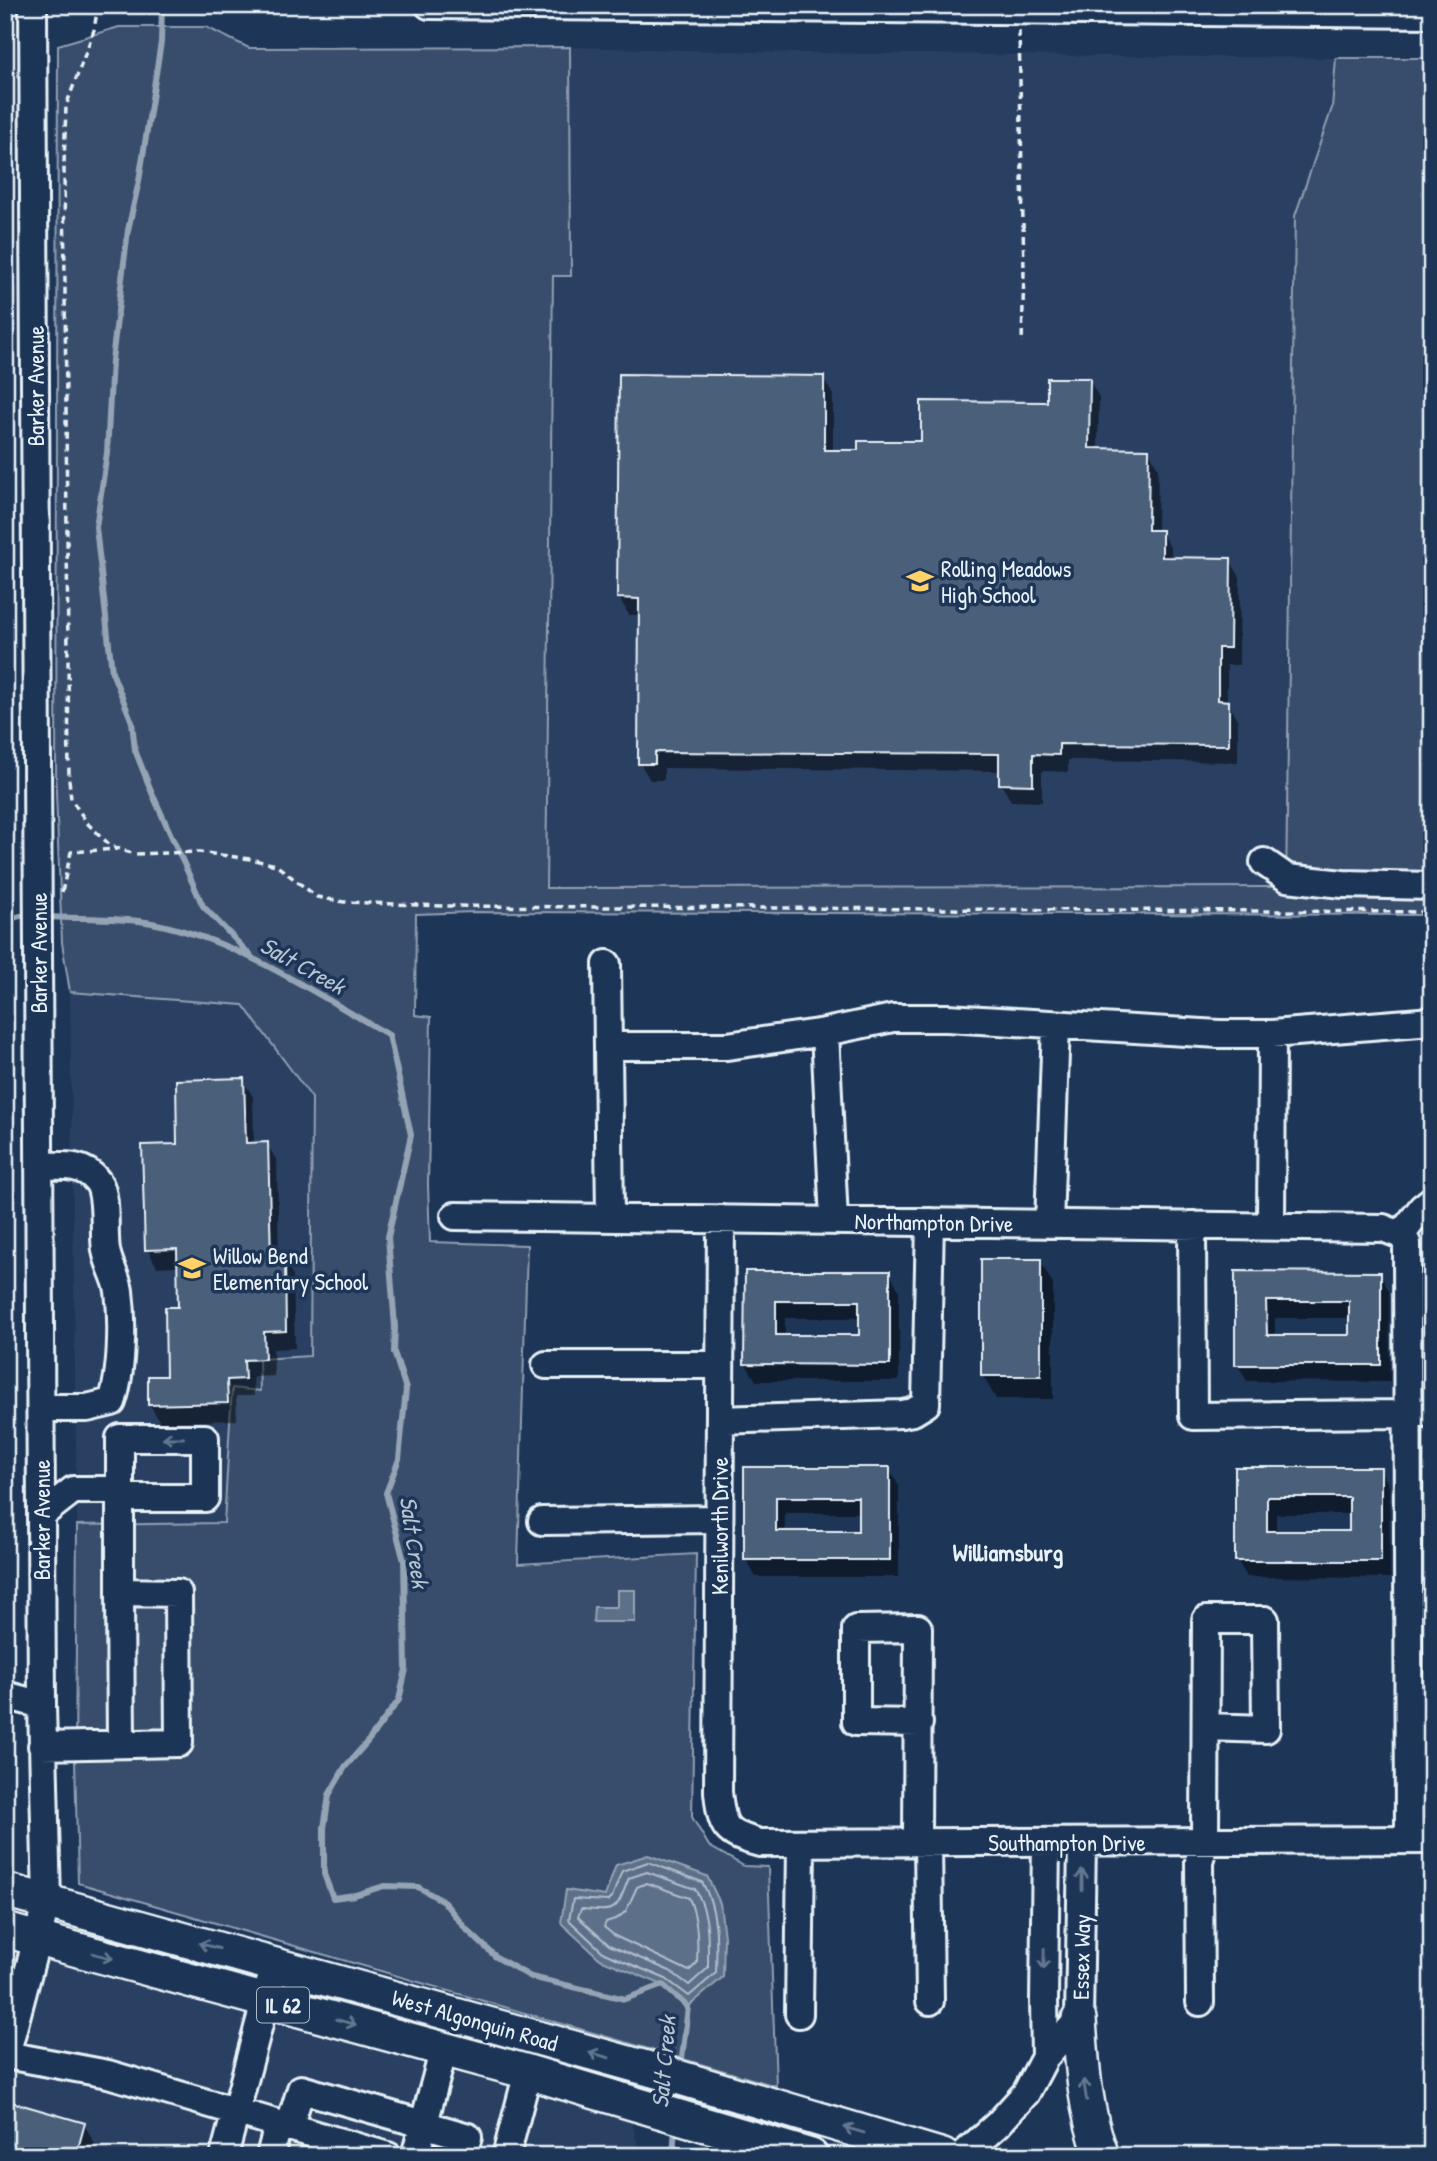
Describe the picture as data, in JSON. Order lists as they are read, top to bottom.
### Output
{
  "streets": {
    "main road": ["IL 62", "West Algonquin Road"],
    "street": [
      "Barker Avenue",
      "Northampton Drive",
      "Kenilworth Drive",
      "Southampton Drive",
      "Essex Way"
    ]
  },
  "crossings": [
    ["Barker Avenue", "West Algonquin Road"],
    ["Northampton Drive", "Kenilworth Drive"],
    ["Kenilworth Drive", "Southampton Drive"],
    ["Southampton Drive", "Essex Way"]
  ],
  "districts": ["Williamsburg"],
  "water": ["Salt Creek"],
  "places": {
    "school or university": ["Rolling Meadows High School", "Willow Bend Elementary School"]
  }
}
